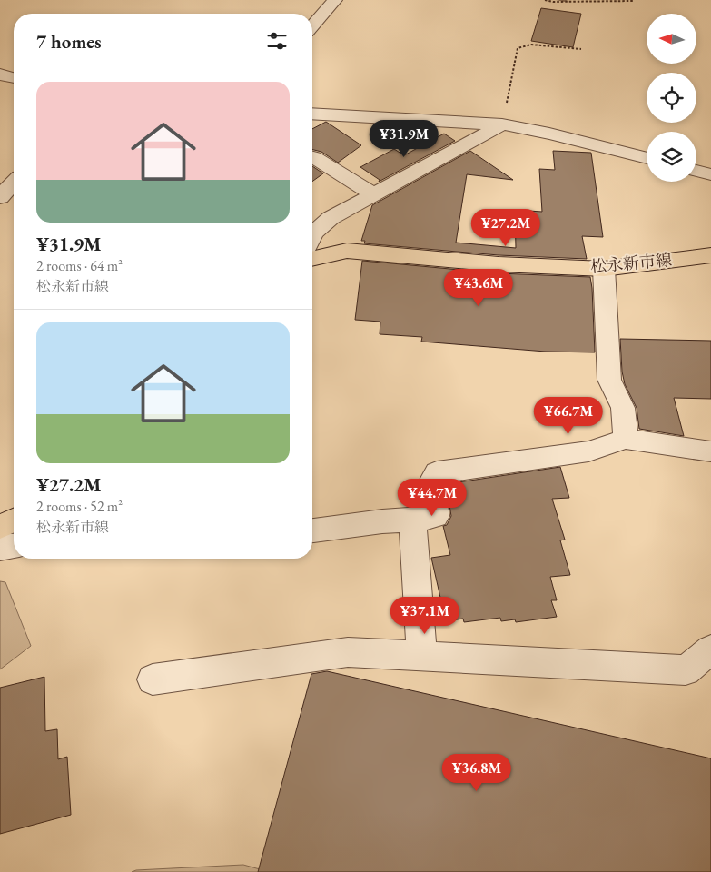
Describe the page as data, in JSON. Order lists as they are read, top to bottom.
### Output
{
  "streets": {
    "main road": ["松永新市線"]
  },
  "north": "left",
  "page": {
    "heading": "7 homes",
    "list": [
      {
        "name": "¥31.9M",
        "note": "2 rooms · 64 m² · 松永新市線"
      },
      {
        "name": "¥27.2M",
        "note": "2 rooms · 52 m² · 松永新市線"
      }
    ],
    "price": [
      "¥31.9M",
      "¥27.2M",
      "¥43.6M",
      "¥66.7M",
      "¥44.7M",
      "¥37.1M",
      "¥36.8M"
    ]
  }
}
